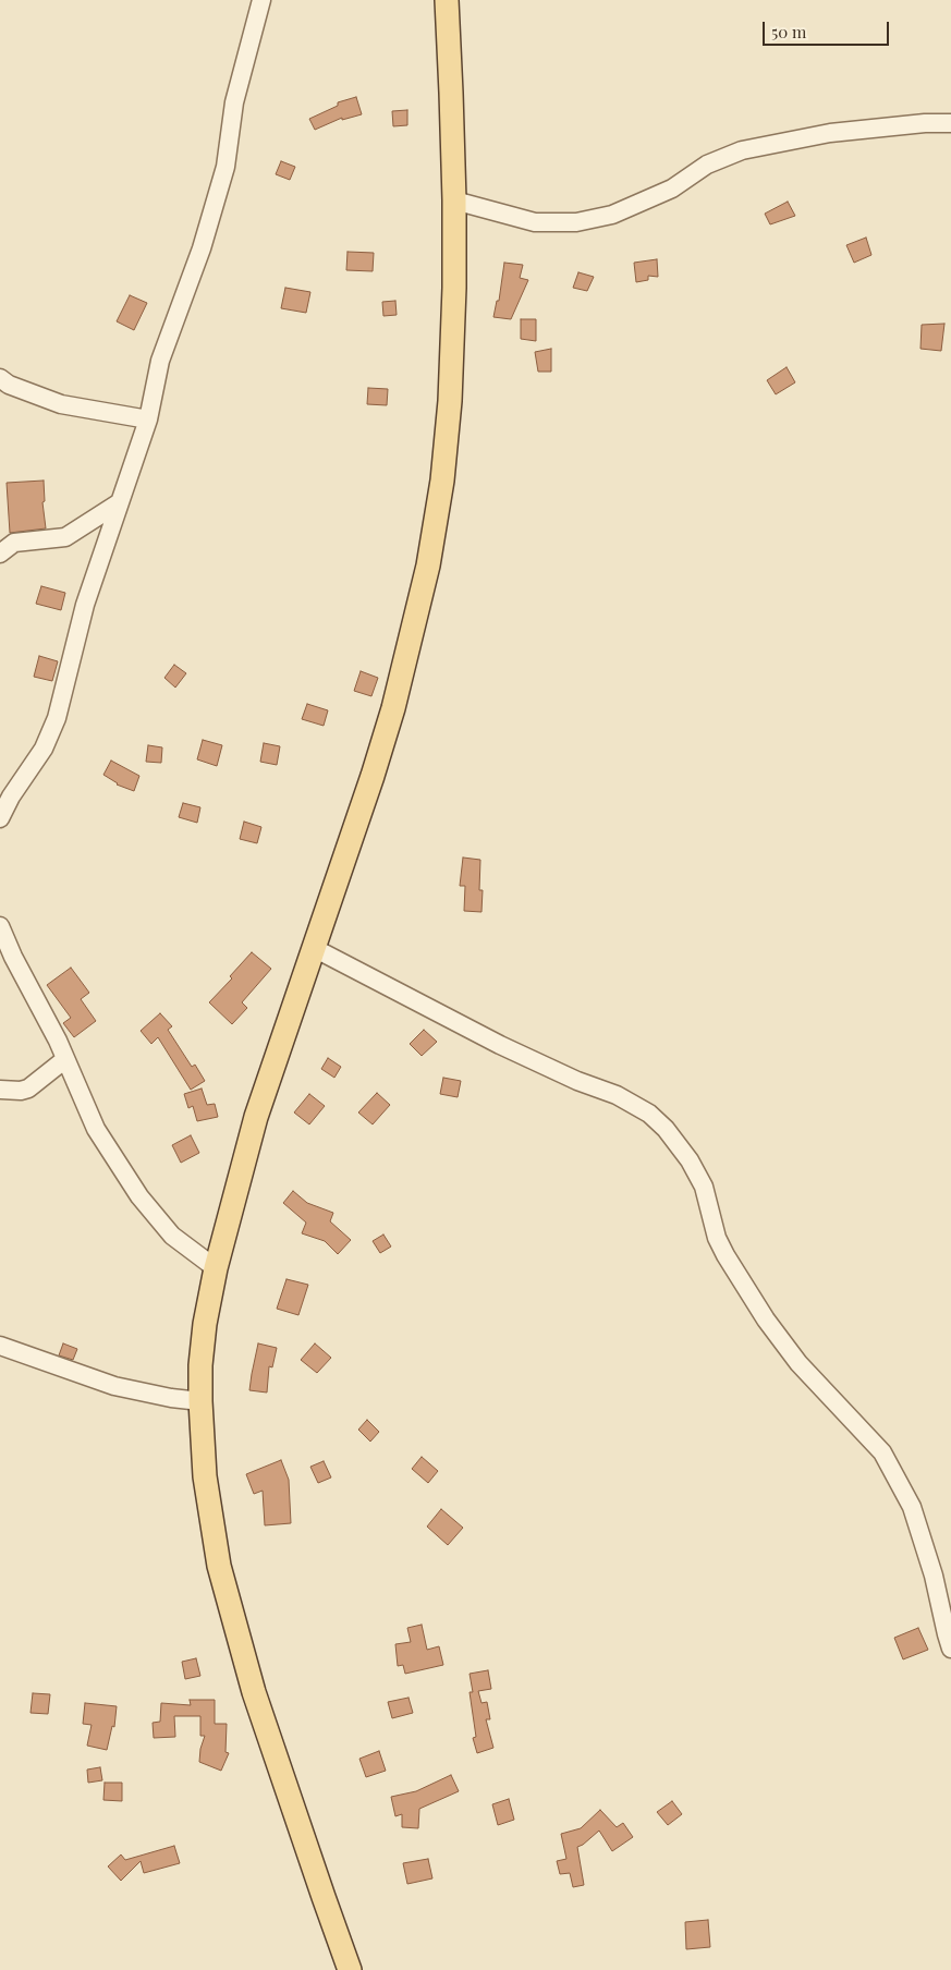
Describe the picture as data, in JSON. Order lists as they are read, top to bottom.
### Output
{
  "scale_bar": "50 m"
}
